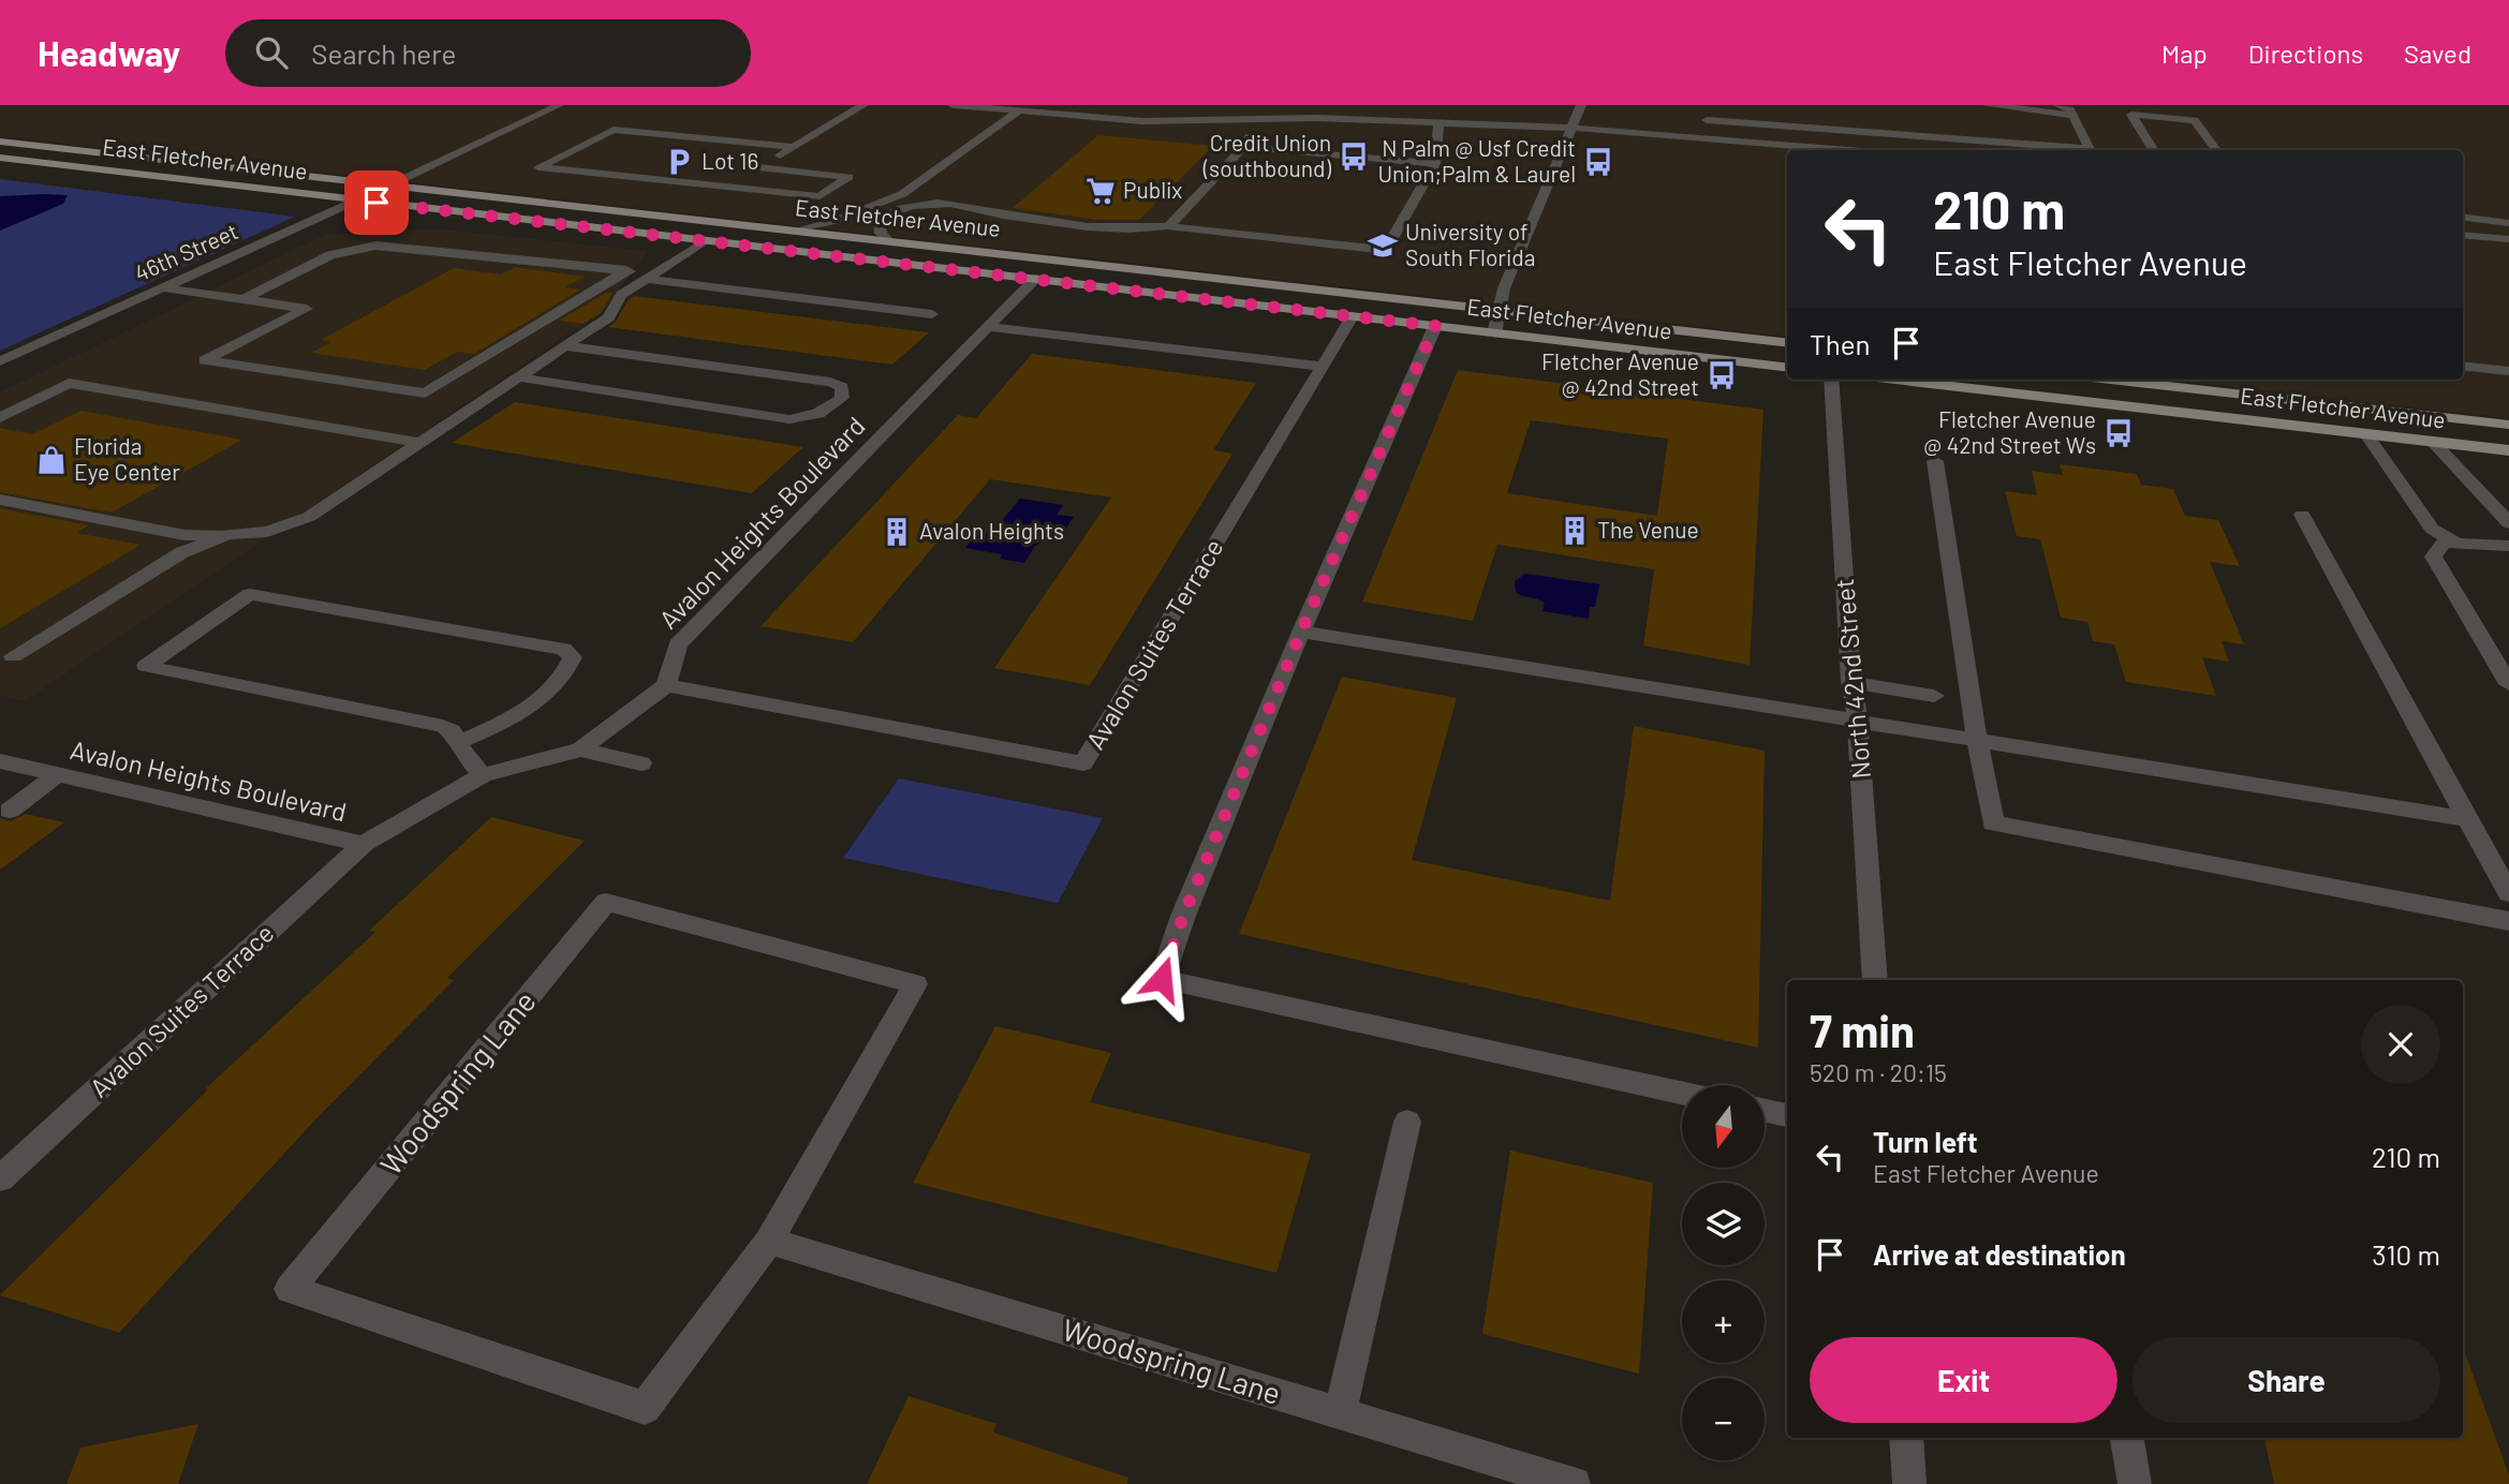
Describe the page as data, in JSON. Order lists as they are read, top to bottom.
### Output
{
  "streets": {
    "main road": ["East Fletcher Avenue"],
    "street": [
      "46th Street",
      "Avalon Heights Boulevard",
      "Avalon Suites Terrace",
      "North 42nd Street",
      "Woodspring Lane"
    ]
  },
  "crossings": [
    ["East Fletcher Avenue", "46th Street"],
    ["East Fletcher Avenue", "Avalon Heights Boulevard"],
    ["East Fletcher Avenue", "Avalon Suites Terrace"],
    ["Avalon Heights Boulevard", "Avalon Suites Terrace"]
  ],
  "places": {
    "bus stop": [
      "Credit Union (southbound)",
      "N Palm @ Usf Credit Union;Palm & Laurel",
      "Fletcher Avenue @ 42nd Street",
      "Fletcher Avenue @ 42nd Street Ws"
    ],
    "parking": ["Lot 16"],
    "supermarket": ["Publix"],
    "school or university": ["University of South Florida"],
    "shop": ["Florida Eye Center"],
    "building": ["The Venue", "Avalon Heights"]
  },
  "north": "bottom",
  "page": {
    "header": "Headway",
    "search": "Search here",
    "nav": ["Map", "Directions", "Saved"],
    "turn": ["210 m", "East Fletcher Avenue"],
    "then": "Then",
    "heading": ["7 min", "520 m · 20:15"],
    "map_buttons": ["+", "−"],
    "list": [
      {
        "name": "Turn left",
        "note": "East Fletcher Avenue",
        "value": "210 m"
      },
      {
        "name": "Arrive at destination",
        "value": "310 m"
      }
    ],
    "buttons": ["Exit", "Share"]
  }
}
